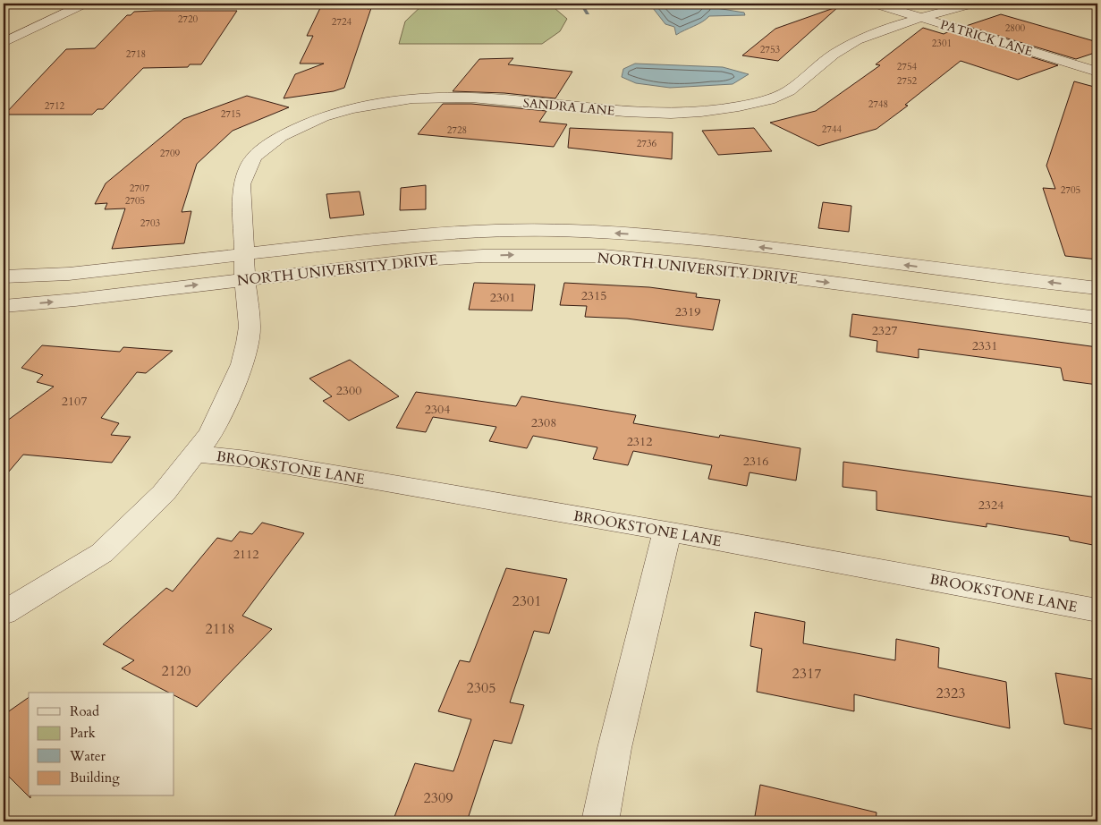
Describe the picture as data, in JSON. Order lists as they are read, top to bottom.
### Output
{
  "streets": {
    "street": [
      "PATRICK LANE",
      "SANDRA LANE",
      "NORTH UNIVERSITY DRIVE",
      "BROOKSTONE LANE"
    ]
  },
  "crossings": [
    ["PATRICK LANE", "SANDRA LANE"],
    ["SANDRA LANE", "NORTH UNIVERSITY DRIVE"],
    ["SANDRA LANE", "BROOKSTONE LANE"]
  ],
  "house_numbers": [
    "2720",
    "2724",
    "2800",
    "2301",
    "2753",
    "2718",
    "2754",
    "2752",
    "2748",
    "2712",
    "2715",
    "2744",
    "2728",
    "2736",
    "2709",
    "2707",
    "2705",
    "2705",
    "2703",
    "2315",
    "2301",
    "2319",
    "2327",
    "2331",
    "2300",
    "2107",
    "2304",
    "2308",
    "2312",
    "2316",
    "2324",
    "2112",
    "2301",
    "2118",
    "2120",
    "2317",
    "2305",
    "2323",
    "2309"
  ],
  "legend": [
    "Road",
    "Park",
    "Water",
    "Building"
  ]
}
